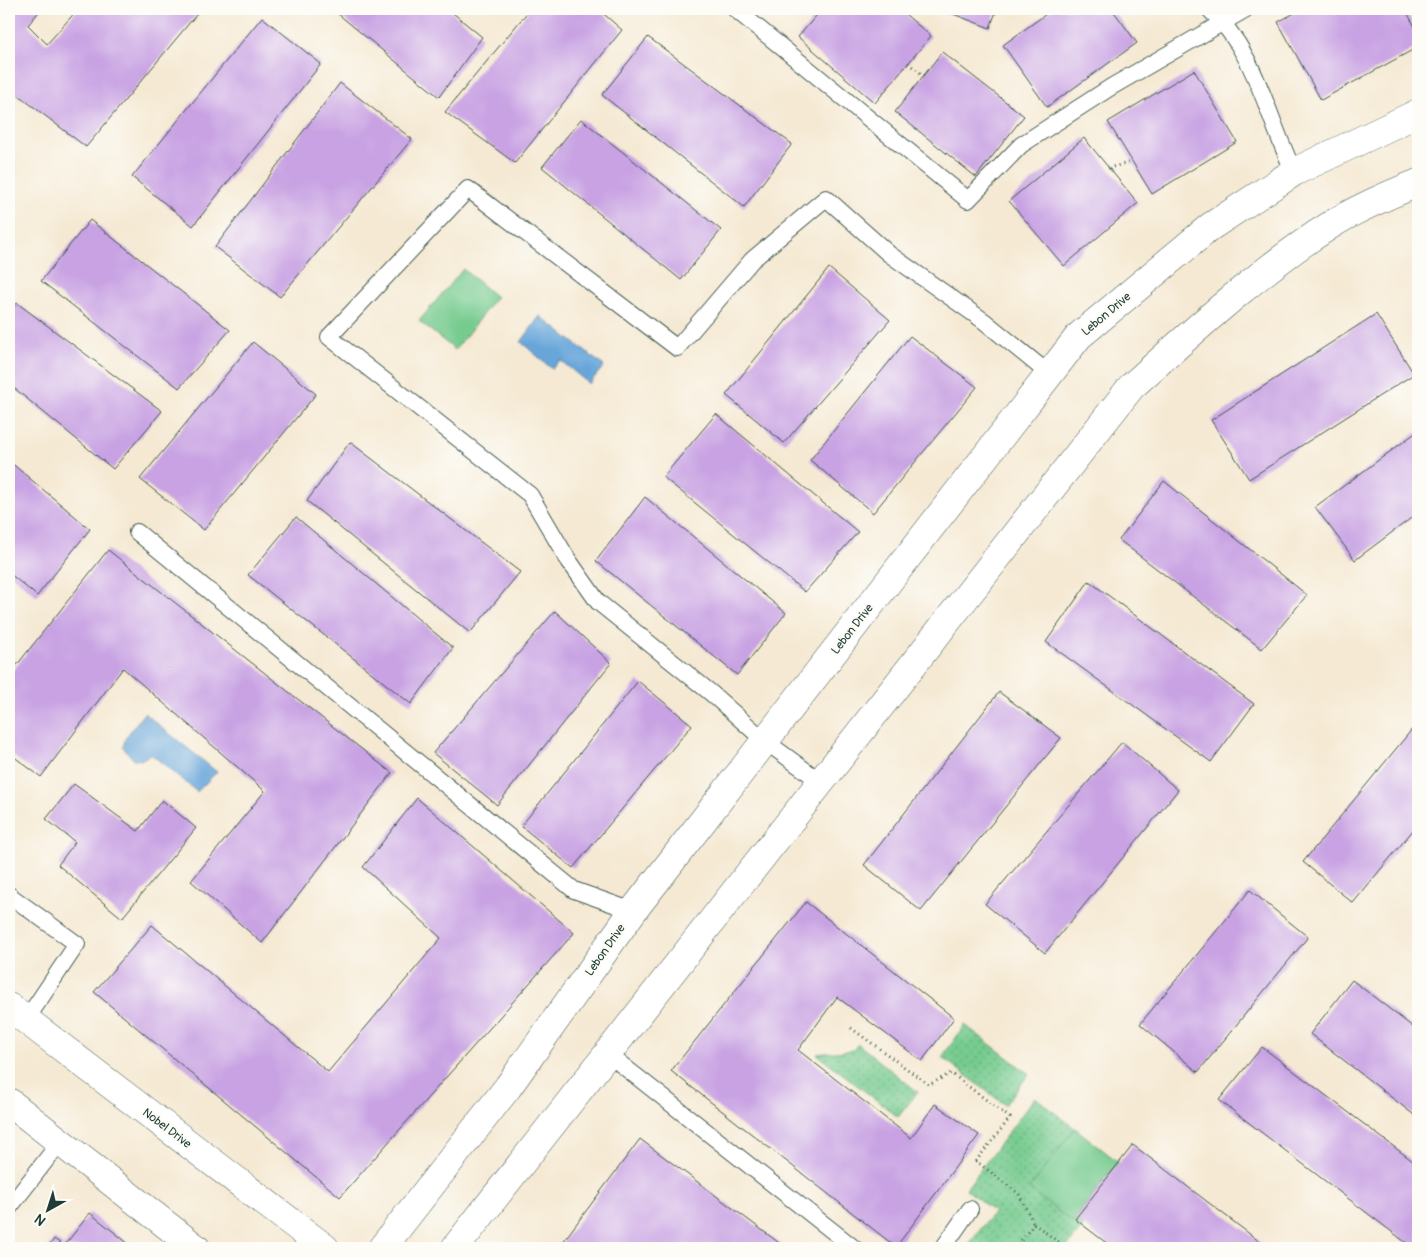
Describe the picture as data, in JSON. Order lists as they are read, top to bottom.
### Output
{
  "streets": {
    "street": ["Lebon Drive", "Nobel Drive"]
  },
  "north": "bottom left"
}
